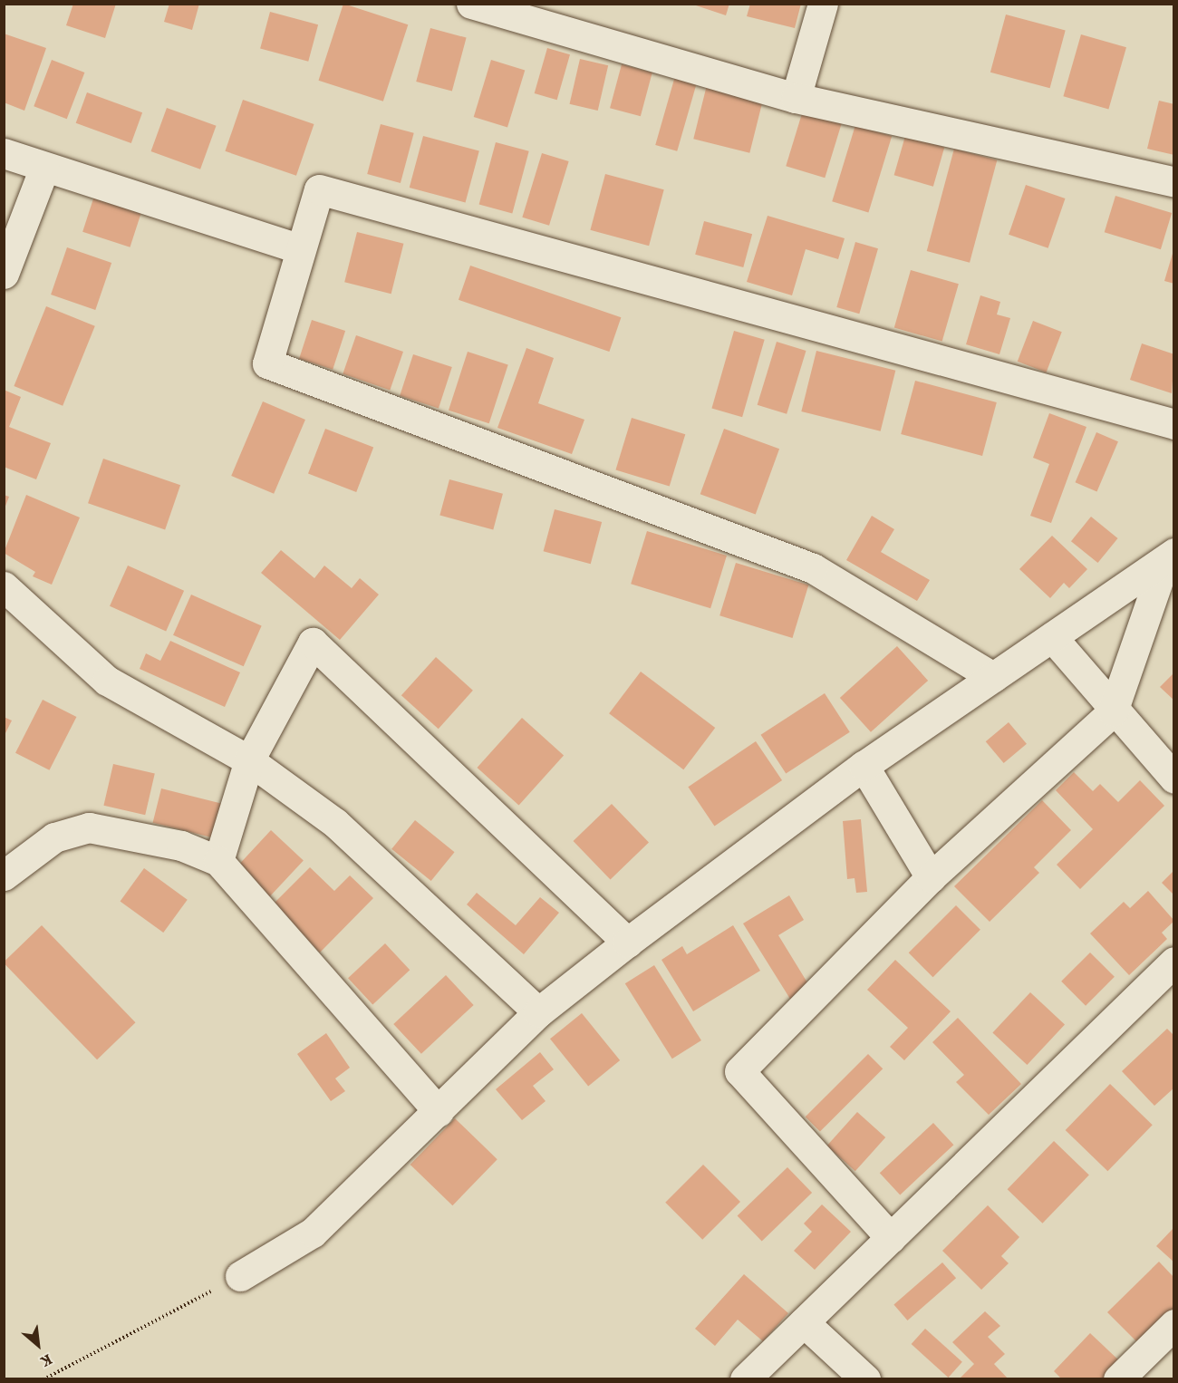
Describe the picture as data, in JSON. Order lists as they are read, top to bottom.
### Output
{
  "north": "bottom right"
}
